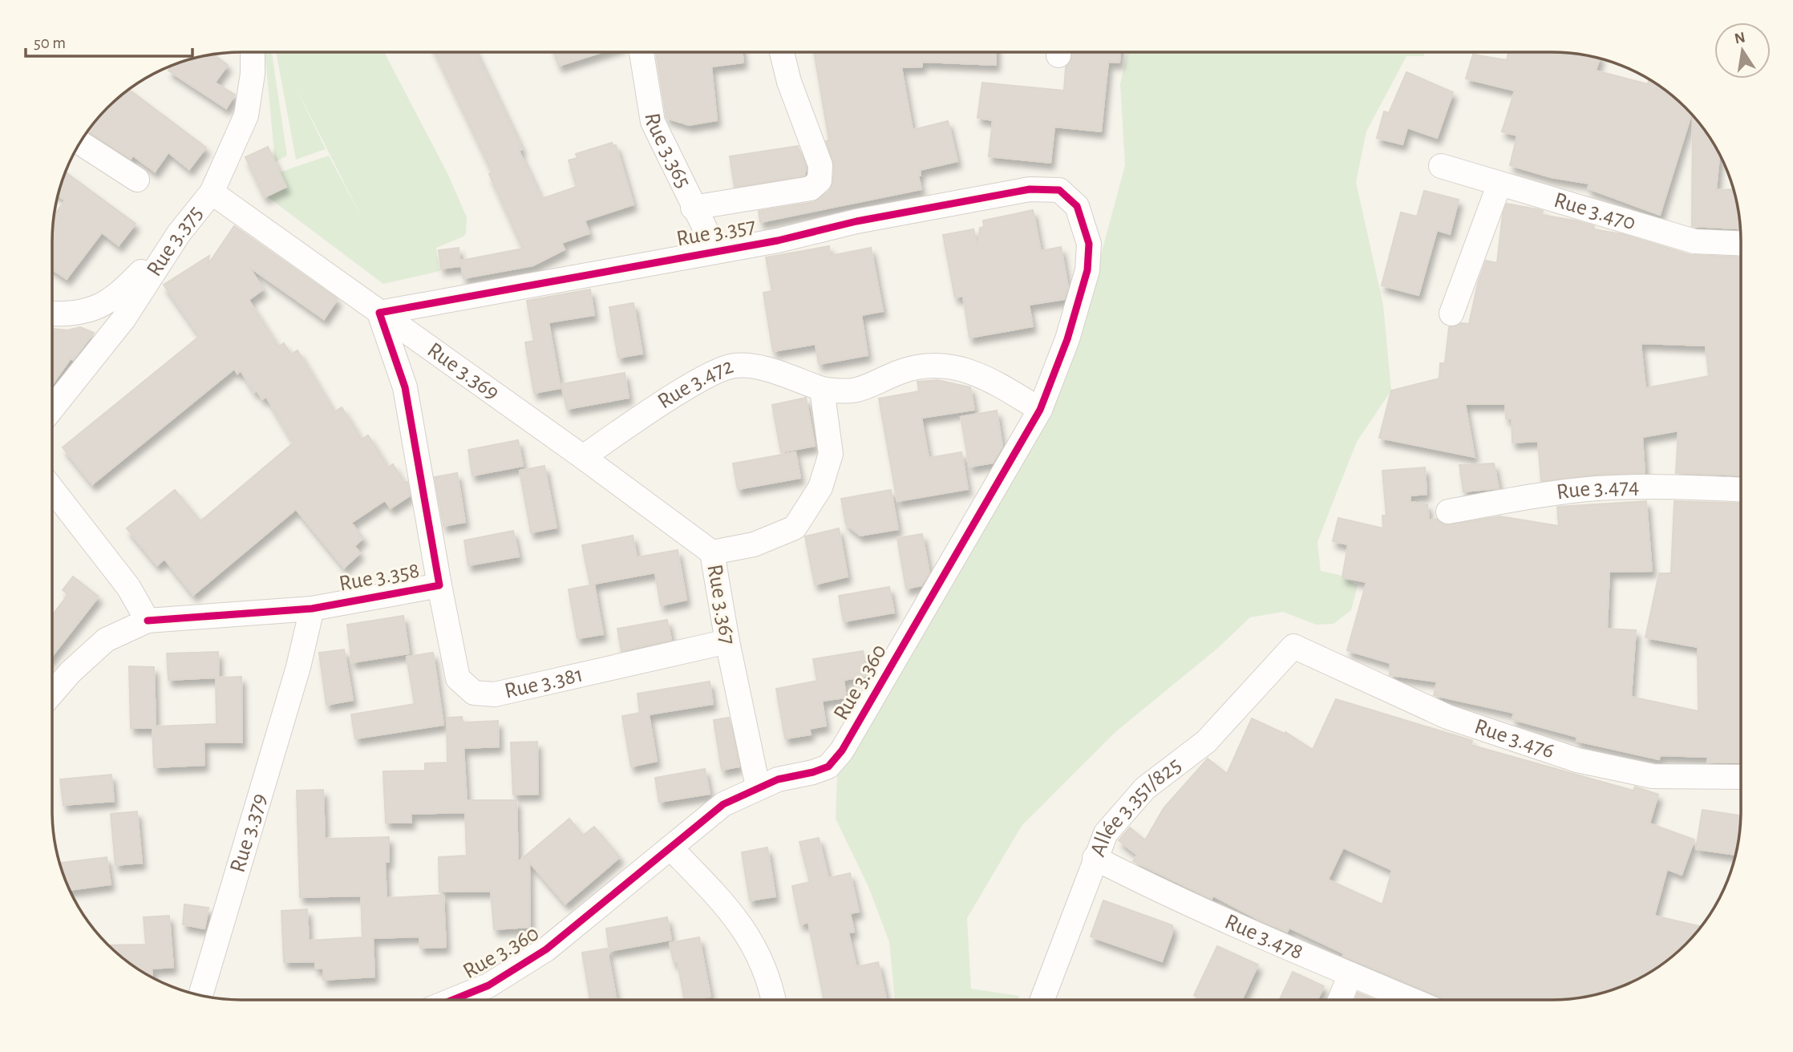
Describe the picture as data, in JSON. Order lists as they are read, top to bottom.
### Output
{
  "streets": {
    "street": [
      "Rue 3.365",
      "Rue 3.470",
      "Rue 3.357",
      "Rue 3.375",
      "Rue 3.369",
      "Rue 3.472",
      "Rue 3.474",
      "Rue 3.358",
      "Rue 3.367",
      "Rue 3.360",
      "Rue 3.381",
      "Rue 3.476",
      "Allée 3.351/825",
      "Rue 3.379",
      "Rue 3.478"
    ]
  },
  "crossings": [
    ["Rue 3.365", "Rue 3.357"],
    ["Rue 3.357", "Rue 3.369"],
    ["Rue 3.357", "Rue 3.358"],
    ["Rue 3.357", "Rue 3.360"],
    ["Rue 3.375", "Rue 3.369"],
    ["Rue 3.369", "Rue 3.472"],
    ["Rue 3.369", "Rue 3.358"],
    ["Rue 3.369", "Rue 3.367"],
    ["Rue 3.472", "Rue 3.367"],
    ["Rue 3.358", "Rue 3.381"],
    ["Rue 3.358", "Rue 3.379"],
    ["Rue 3.367", "Rue 3.360"],
    ["Rue 3.367", "Rue 3.381"],
    ["Rue 3.476", "Allée 3.351/825"],
    ["Allée 3.351/825", "Rue 3.478"]
  ],
  "scale_bar": "50 m",
  "north": "top"
}
